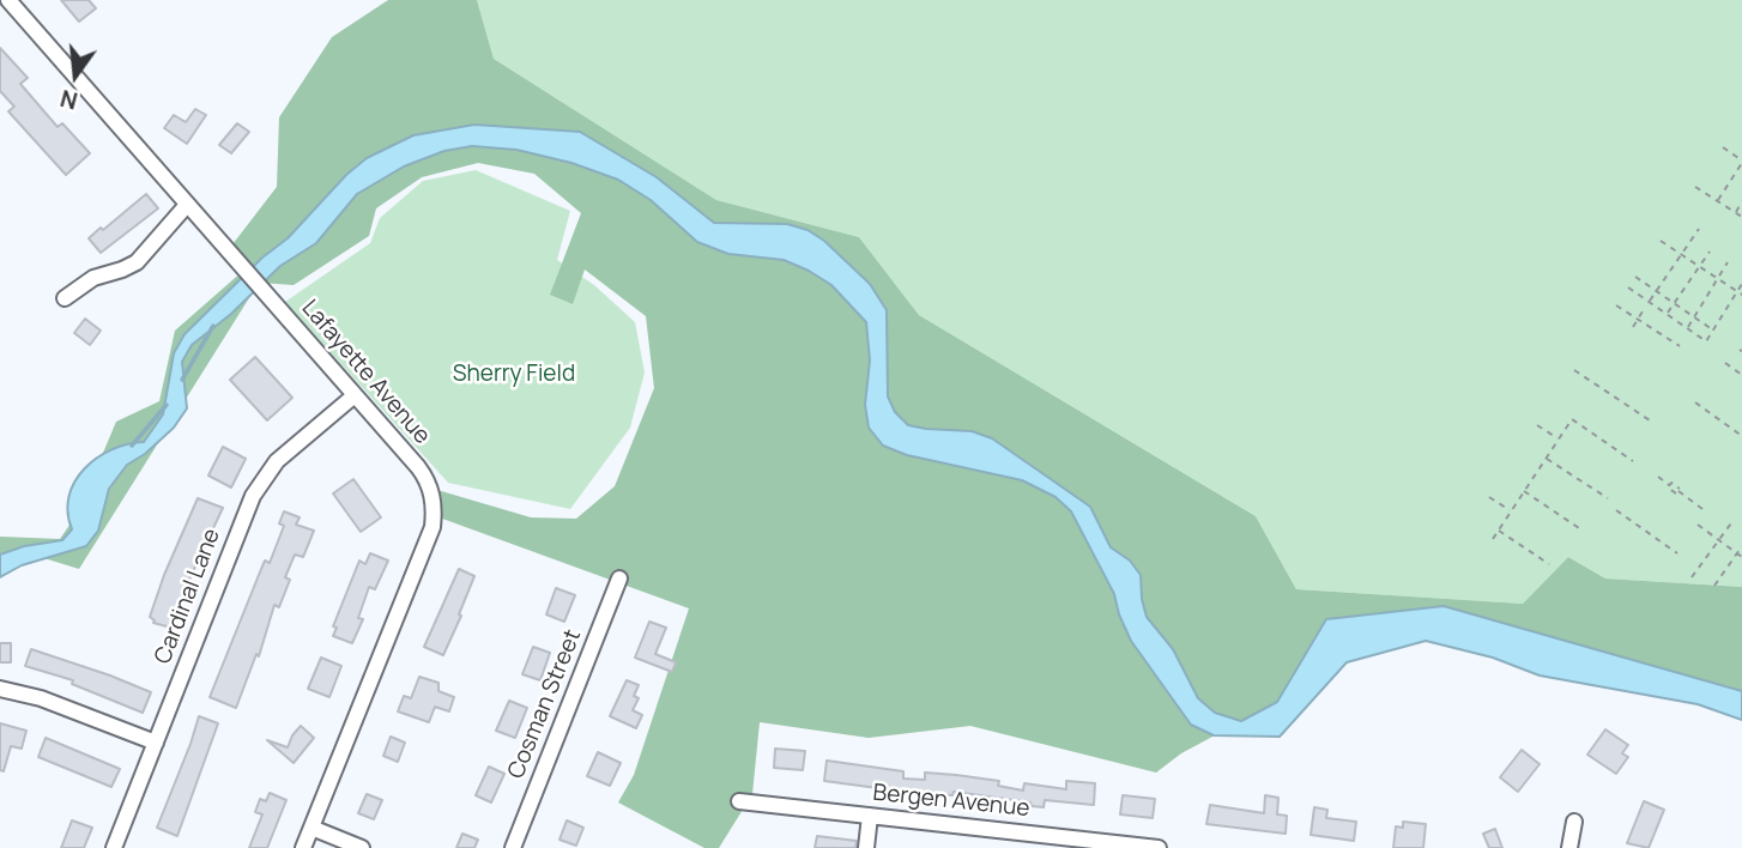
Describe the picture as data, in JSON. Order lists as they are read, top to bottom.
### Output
{
  "streets": {
    "street": [
      "Lafayette Avenue",
      "Cardinal Lane",
      "Cosman Street",
      "Bergen Avenue"
    ]
  },
  "crossings": [
    ["Lafayette Avenue", "Cardinal Lane"]
  ],
  "parks": ["Sherry Field"],
  "north": "bottom"
}
